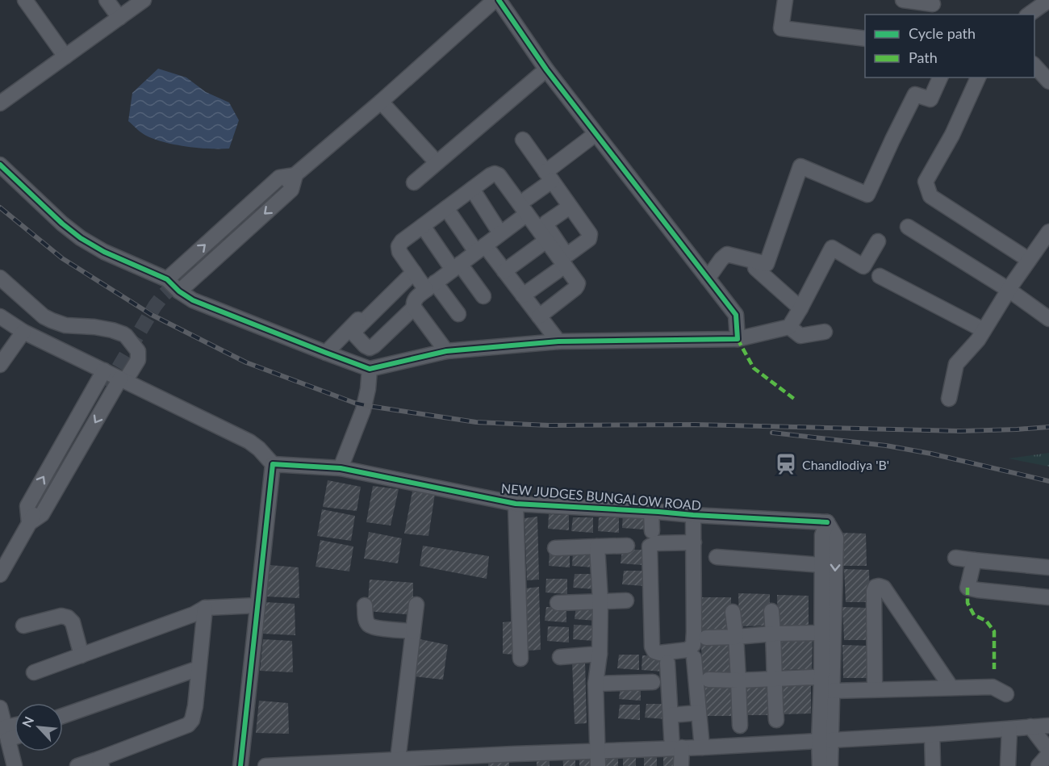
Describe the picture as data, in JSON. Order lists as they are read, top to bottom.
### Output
{
  "streets": {
    "street": ["NEW JUDGES BUNGALOW ROAD"]
  },
  "places": {
    "station": ["Chandlodiya 'B'"]
  },
  "legend": ["Cycle path", "Path"],
  "north": "top left"
}
